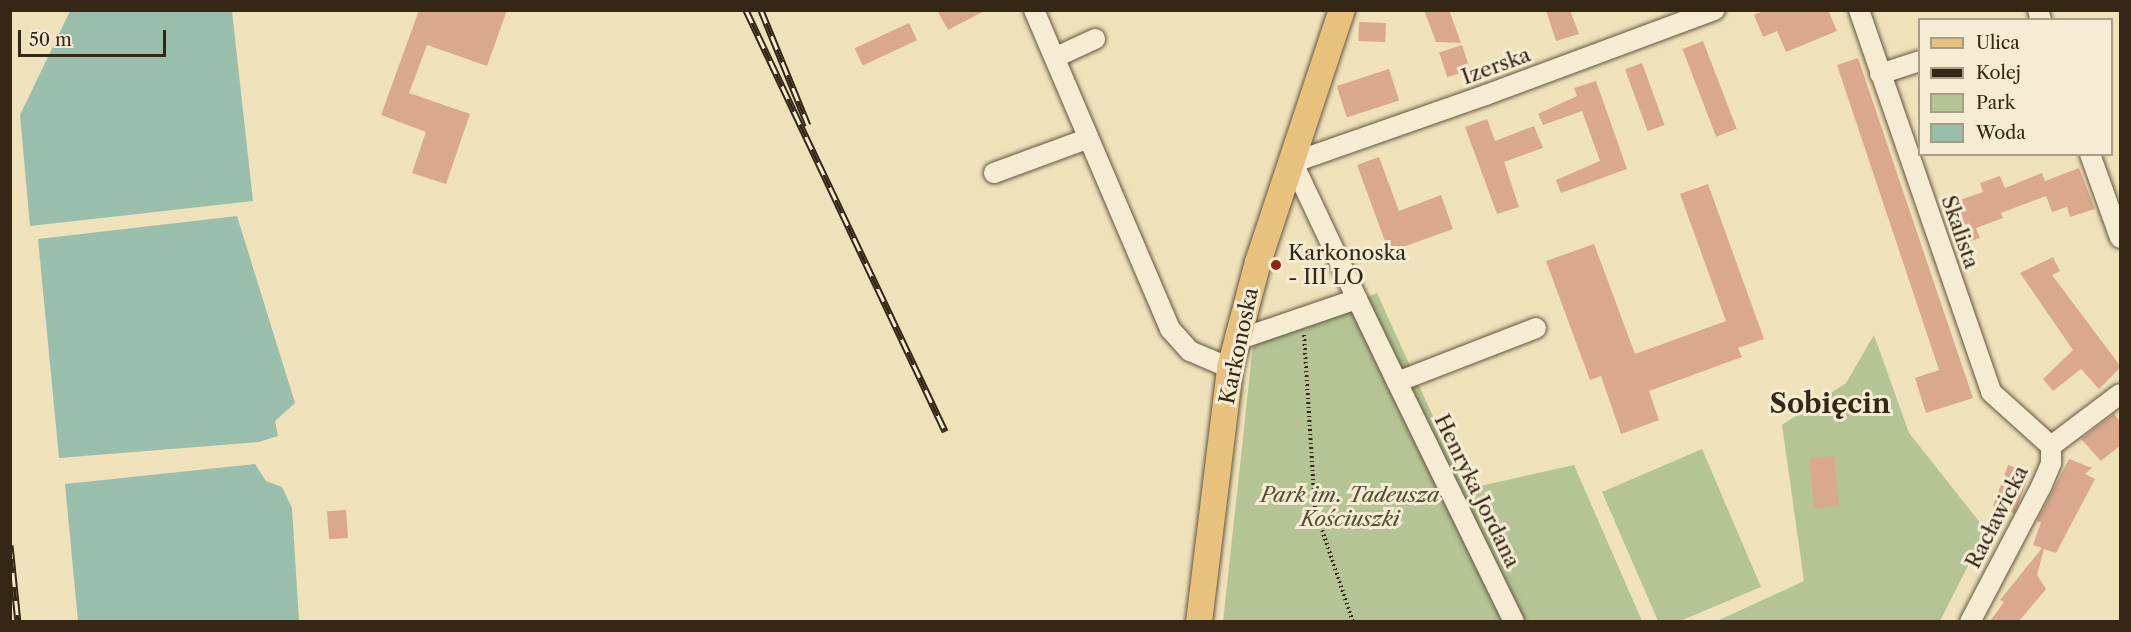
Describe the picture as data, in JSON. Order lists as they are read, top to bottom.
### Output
{
  "streets": {
    "main road": ["Karkonoska"],
    "street": [
      "Izerska",
      "Skalista",
      "Henryka Jordana",
      "Racławicka"
    ]
  },
  "crossings": [
    ["Izerska", "Karkonoska"],
    ["Izerska", "Henryka Jordana"],
    ["Skalista", "Racławicka"],
    ["Karkonoska", "Henryka Jordana"]
  ],
  "districts": ["Sobięcin"],
  "parks": ["Park im. Tadeusza Kościuszki"],
  "places": ["Karkonoska - III LO"],
  "legend": [
    "Ulica",
    "Kolej",
    "Park",
    "Woda"
  ],
  "scale_bar": "50 m"
}
